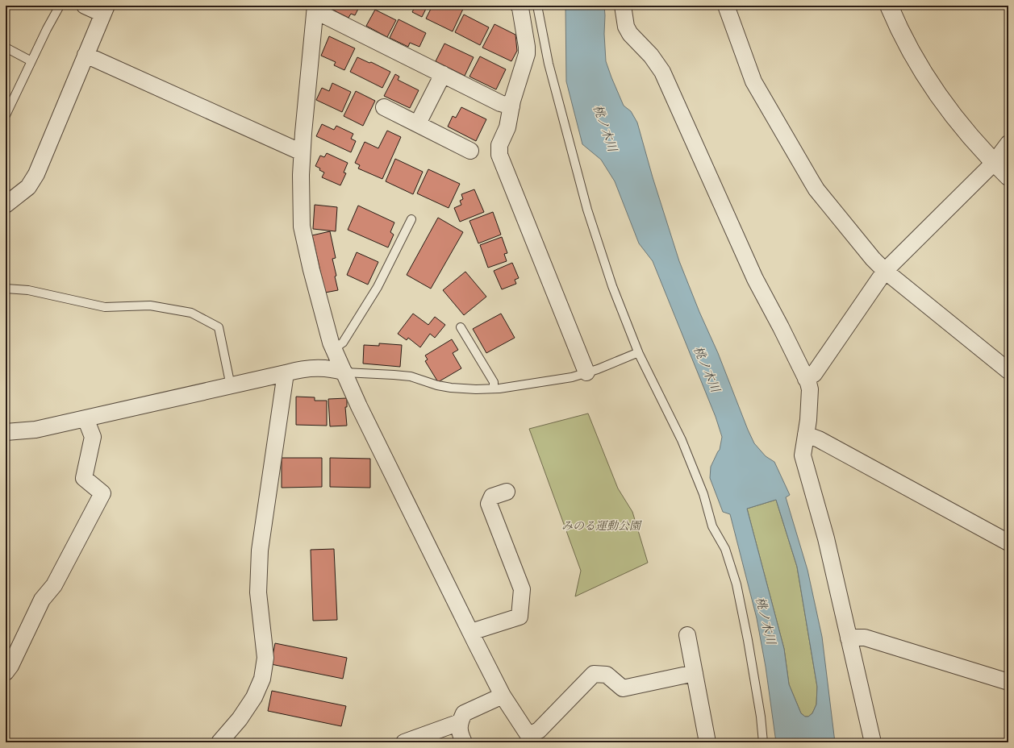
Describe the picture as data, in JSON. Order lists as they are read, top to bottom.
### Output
{
  "water": ["桃ノ木川"],
  "parks": ["みのる運動公園"]
}
